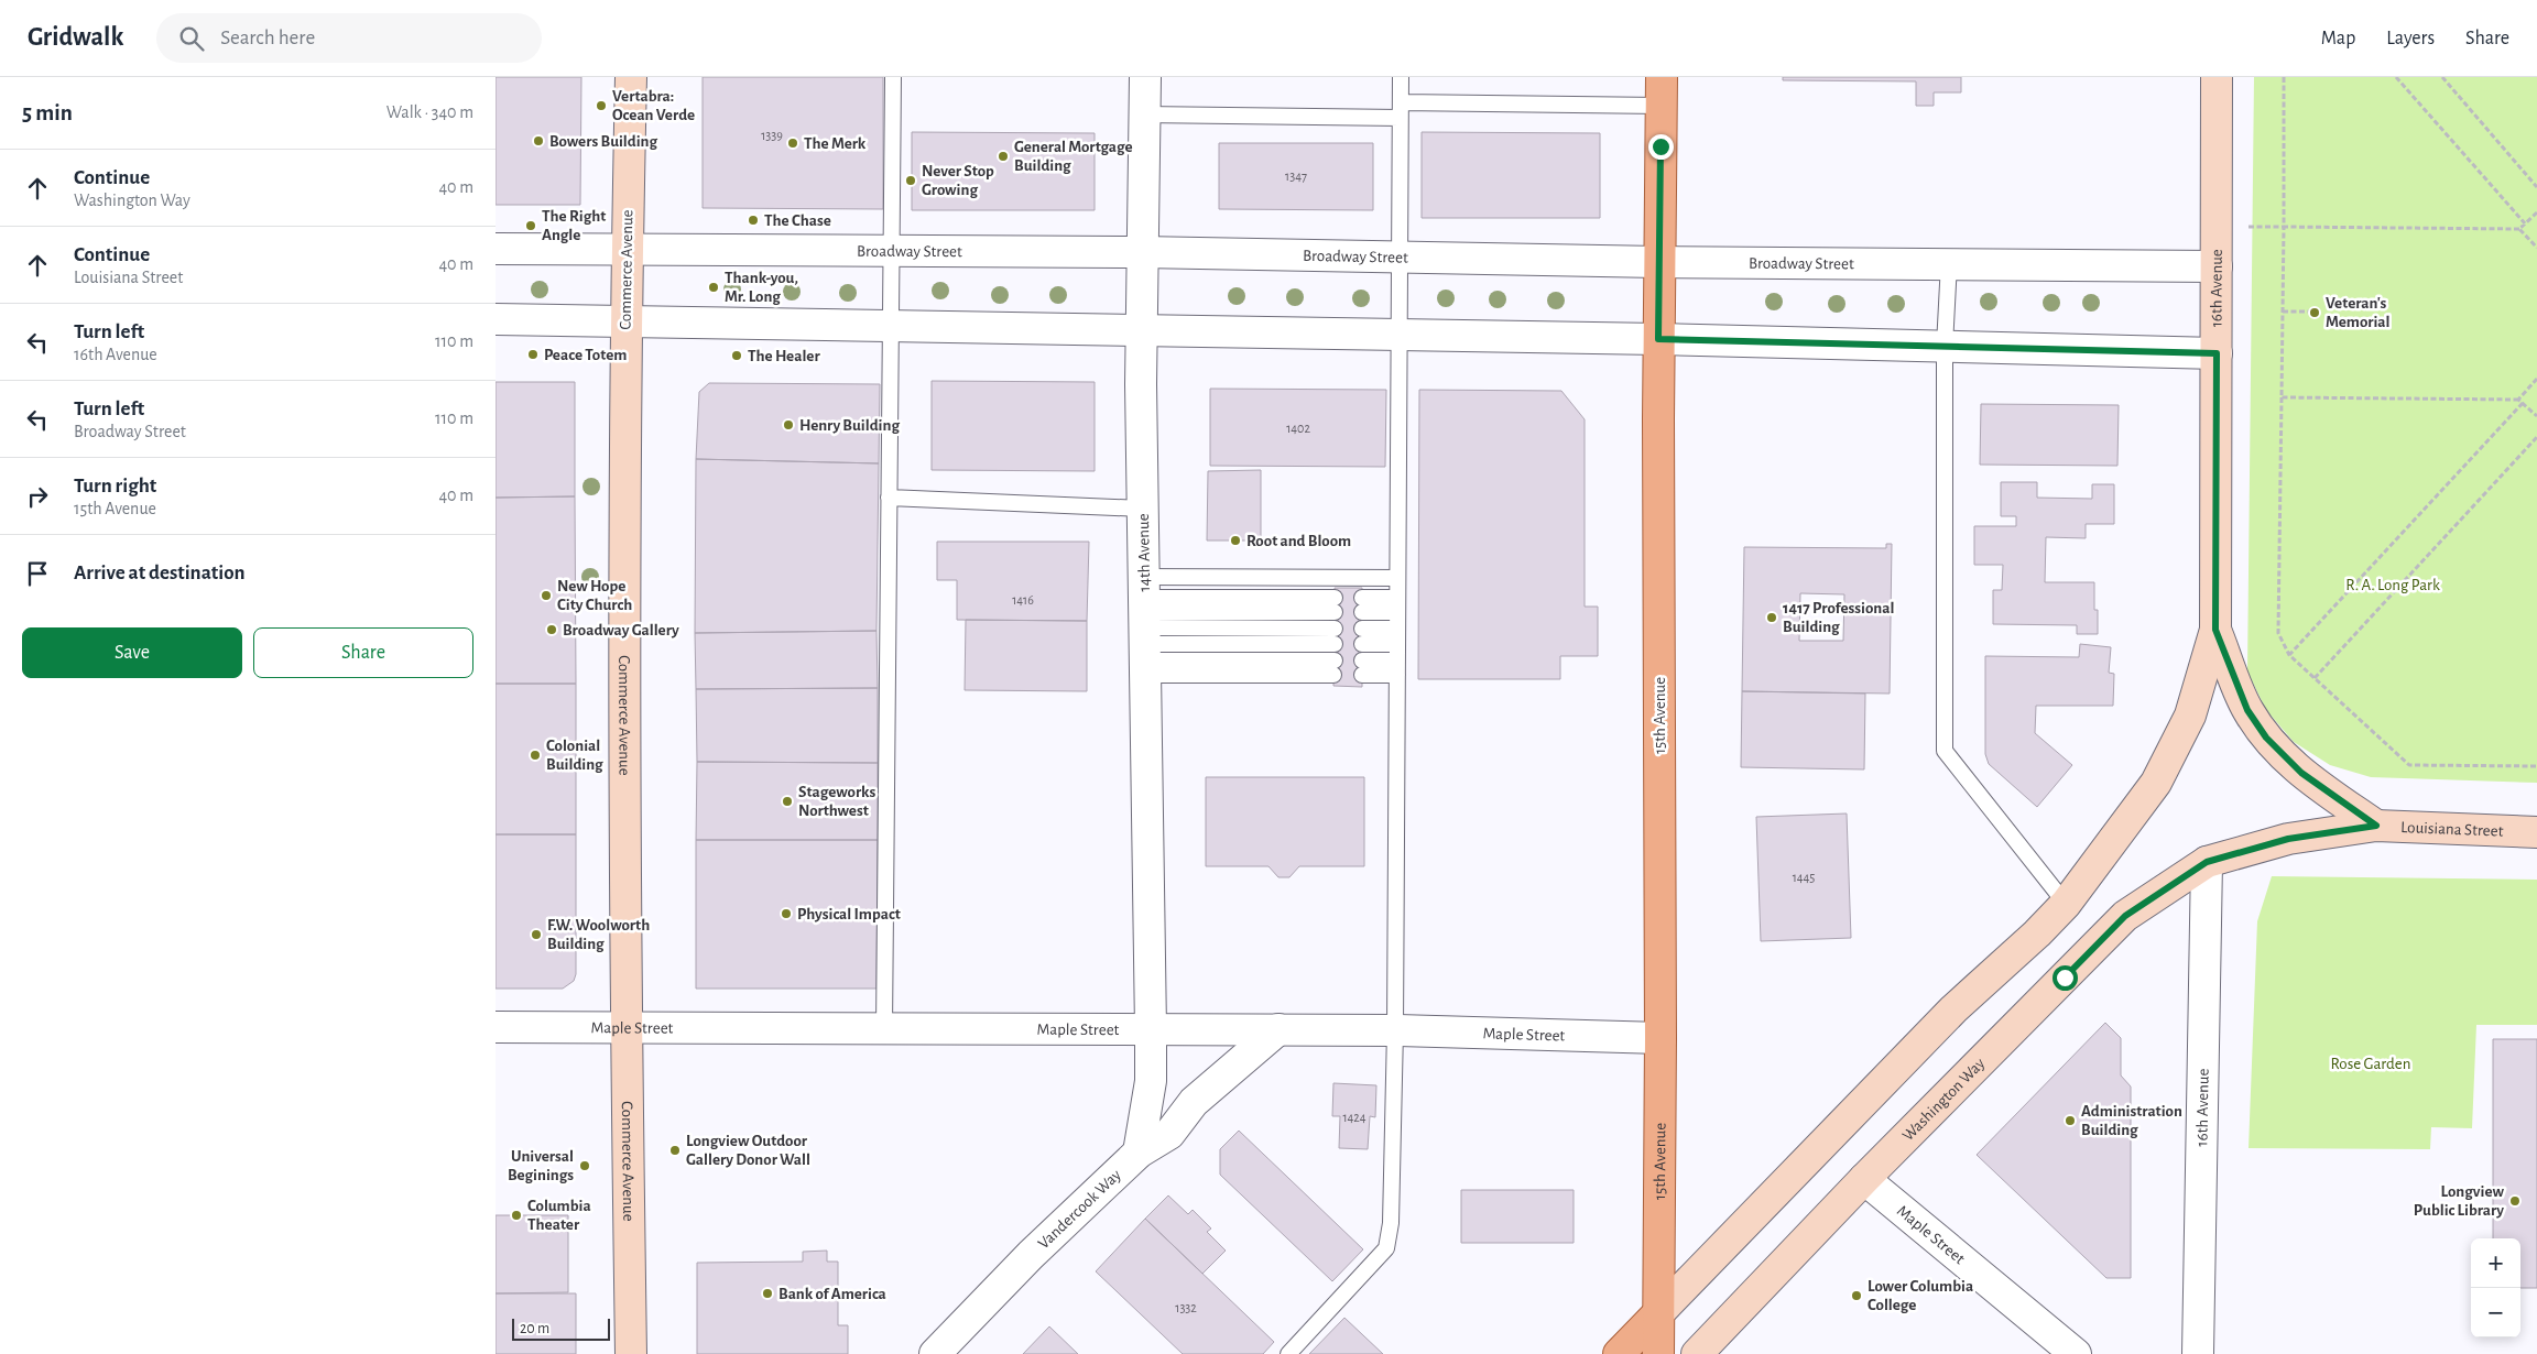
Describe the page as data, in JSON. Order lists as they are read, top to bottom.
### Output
{
  "streets": {
    "main road": [
      "Commerce Avenue",
      "16th Avenue",
      "15th Avenue",
      "Louisiana Street",
      "Washington Way"
    ],
    "street": [
      "Broadway Street",
      "14th Avenue",
      "Maple Street",
      "Vandercook Way"
    ]
  },
  "crossings": [
    ["Broadway Street", "Commerce Avenue"],
    ["Broadway Street", "16th Avenue"],
    ["Broadway Street", "14th Avenue"],
    ["Broadway Street", "15th Avenue"],
    ["Commerce Avenue", "Maple Street"],
    ["16th Avenue", "15th Avenue"],
    ["16th Avenue", "Louisiana Street"],
    ["16th Avenue", "Washington Way"],
    ["14th Avenue", "Maple Street"],
    ["15th Avenue", "Maple Street"],
    ["Louisiana Street", "Washington Way"],
    ["Maple Street", "Washington Way"],
    ["Maple Street", "Vandercook Way"]
  ],
  "parks": ["R. A. Long Park", "Rose Garden"],
  "places": [
    "Vertabra: Ocean Verde",
    "Bowers Building",
    "The Merk",
    "General Mortgage Building",
    "Never Stop Growing",
    "The Chase",
    "The Right Angle",
    "Thank-you, Mr. Long",
    "Veteran's Memorial",
    "Peace Totem",
    "The Healer",
    "Henry Building",
    "Root and Bloom",
    "New Hope City Church",
    "1417 Professional Building",
    "Broadway Gallery",
    "Colonial Building",
    "Stageworks Northwest",
    "Physical Impact",
    "F.W. Woolworth Building",
    "Administration Building",
    "Longview Outdoor Gallery Donor Wall",
    "Universal Beginings",
    "Longview Public Library",
    "Columbia Theater",
    "Bank of America",
    "Lower Columbia College"
  ],
  "house_numbers": [
    "1339",
    "1347",
    "1402",
    "1416",
    "1445",
    "1424",
    "1332"
  ],
  "scale_bar": "20 m",
  "page": {
    "header": "Gridwalk",
    "search": "Search here",
    "nav": ["Map", "Layers", "Share"],
    "heading": ["5 min", "Walk · 340 m"],
    "list": [
      ["Continue", "Washington Way", "40 m"],
      ["Continue", "Louisiana Street", "40 m"],
      ["Turn left", "16th Avenue", "110 m"],
      ["Turn left", "Broadway Street", "110 m"],
      ["Turn right", "15th Avenue", "40 m"],
      "Arrive at destination"
    ],
    "buttons": ["Save", "Share"],
    "map_buttons": ["+", "−"],
    "scale": "20 m"
  }
}
